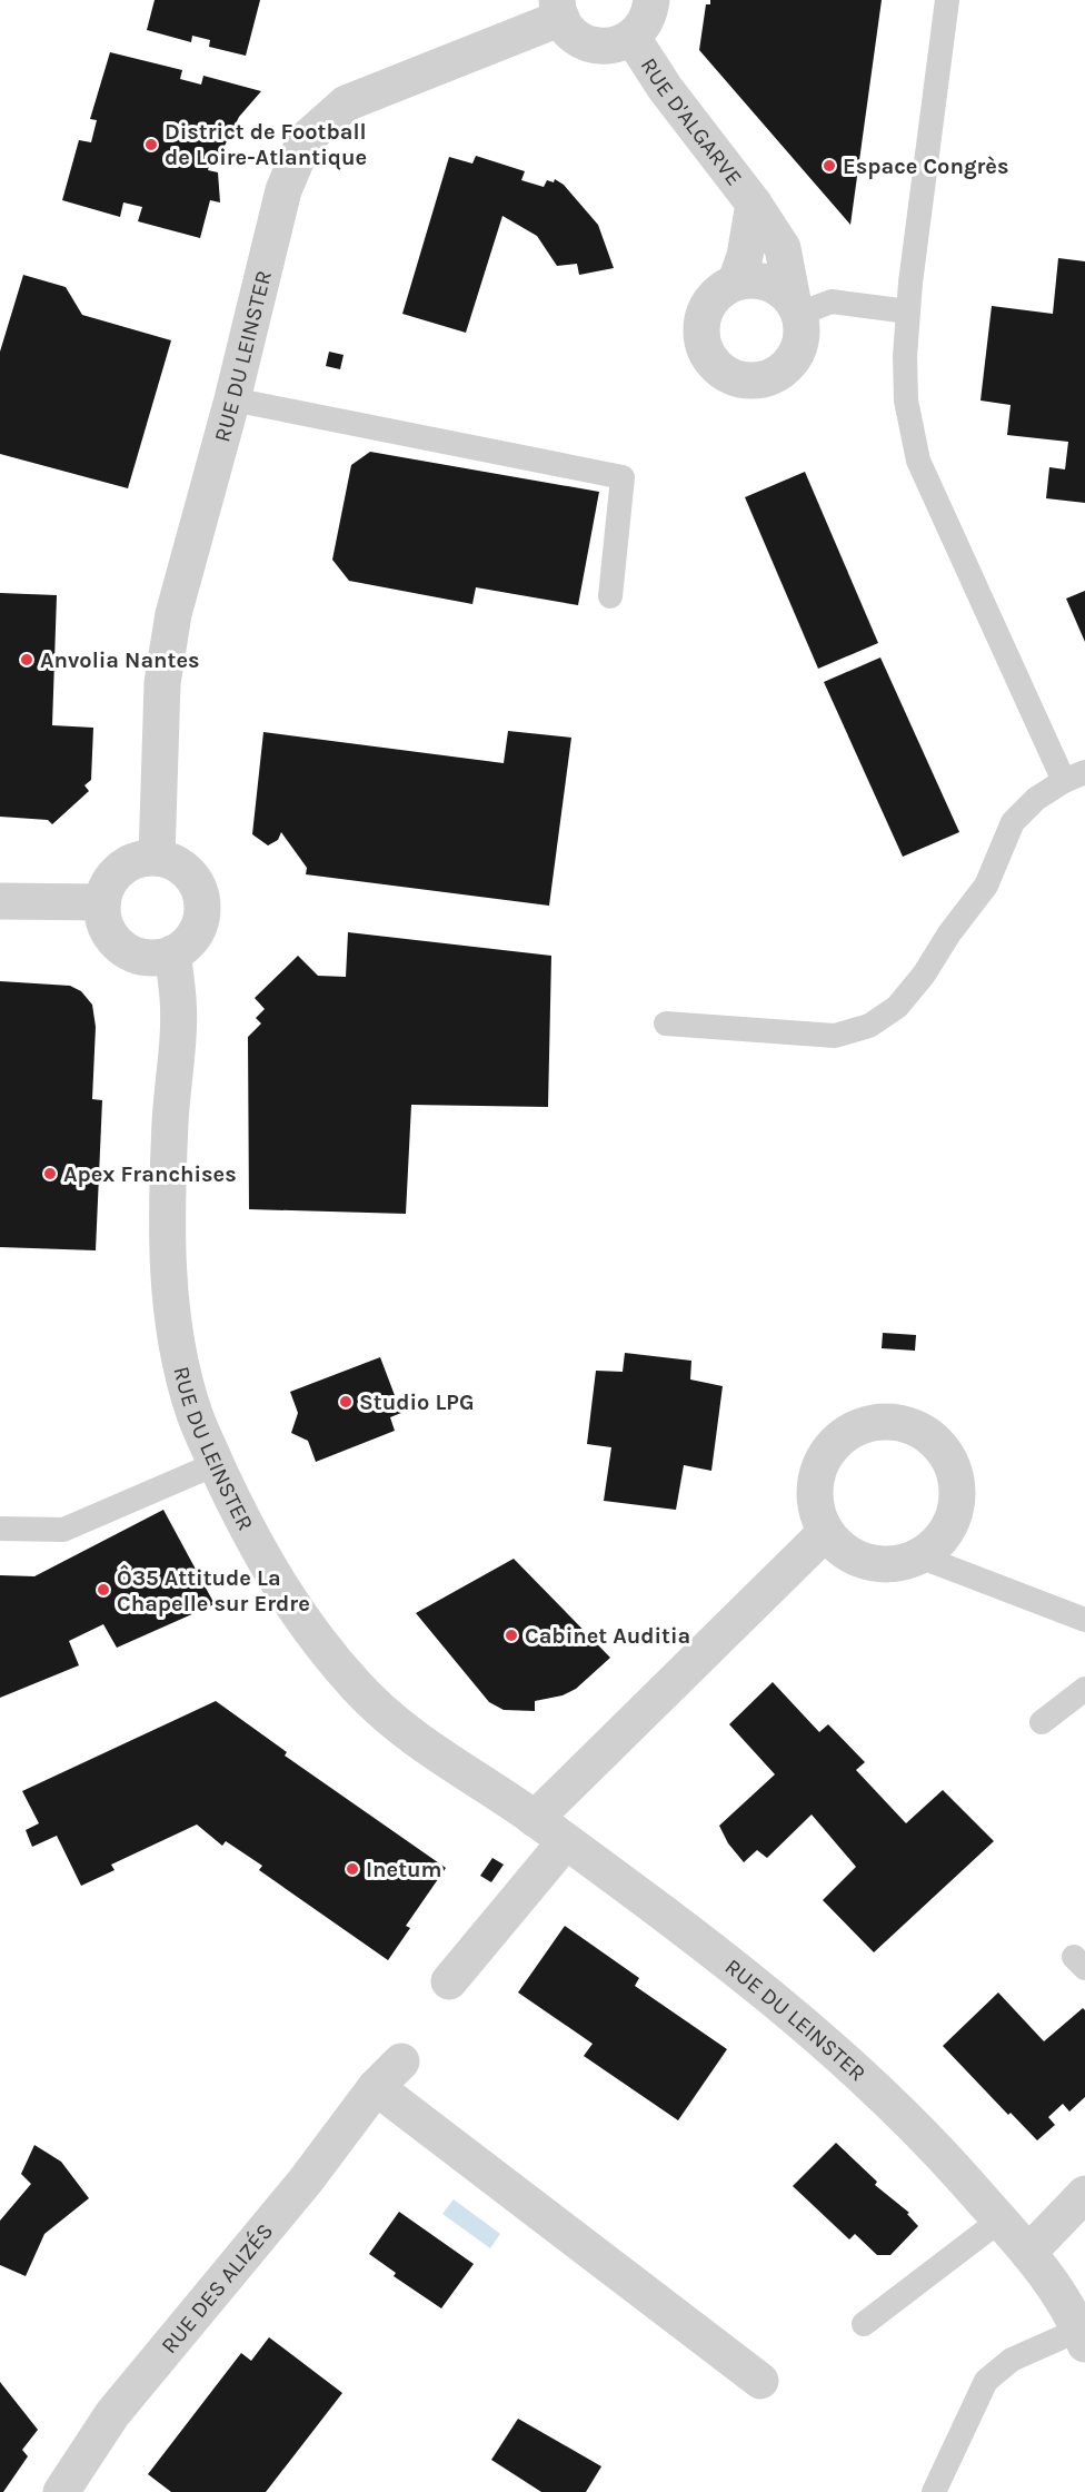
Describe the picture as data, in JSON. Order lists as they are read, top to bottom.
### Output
{
  "streets": {
    "street": ["RUE D'ALGARVE", "RUE DU LEINSTER", "RUE DES ALIZÉS"]
  },
  "places": [
    "District de Football de Loire-Atlantique",
    "Espace Congrès",
    "Anvolia Nantes",
    "Apex Franchises",
    "Studio LPG",
    "Ô35 Attitude La Chapelle sur Erdre",
    "Cabinet Auditia",
    "Inetum"
  ]
}
